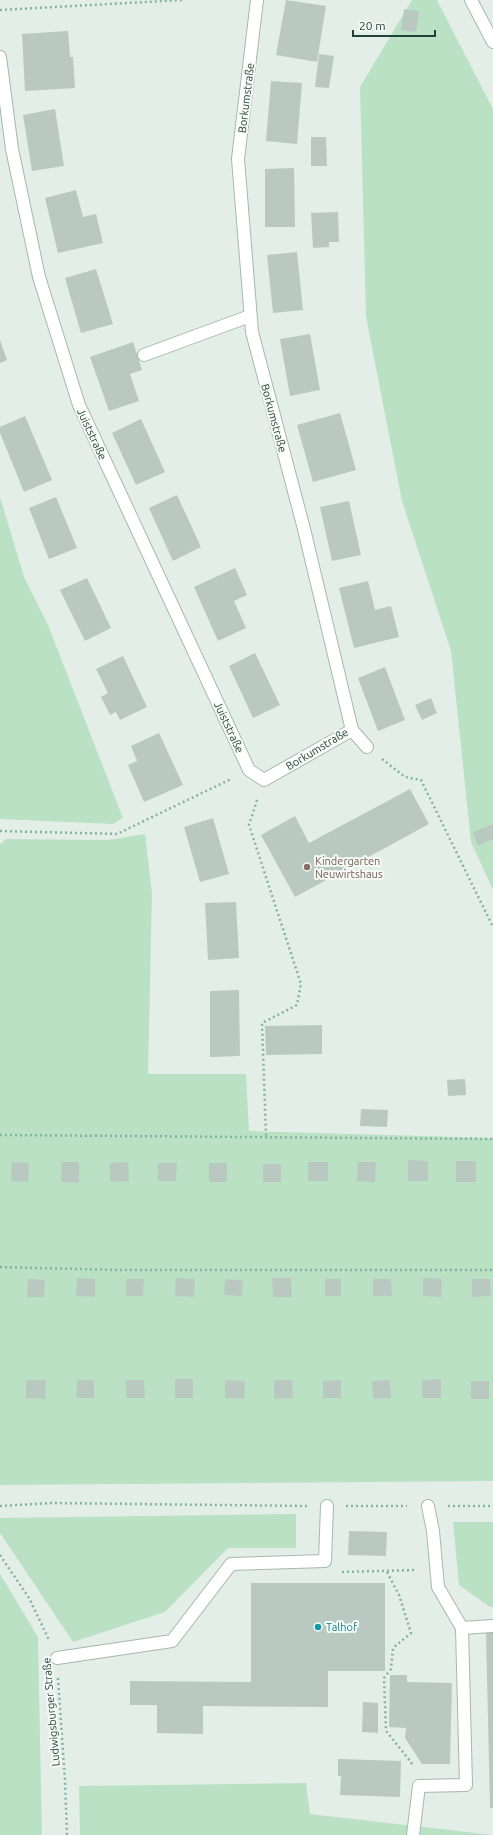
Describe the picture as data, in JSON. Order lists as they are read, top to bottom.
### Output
{
  "streets": {
    "street": ["Borkumstraße", "Juiststraße"],
    "path": ["Ludwigsburger Straße"]
  },
  "places": ["Kindergarten Neuwirtshaus", "Talhof"],
  "scale_bar": "20 m"
}
